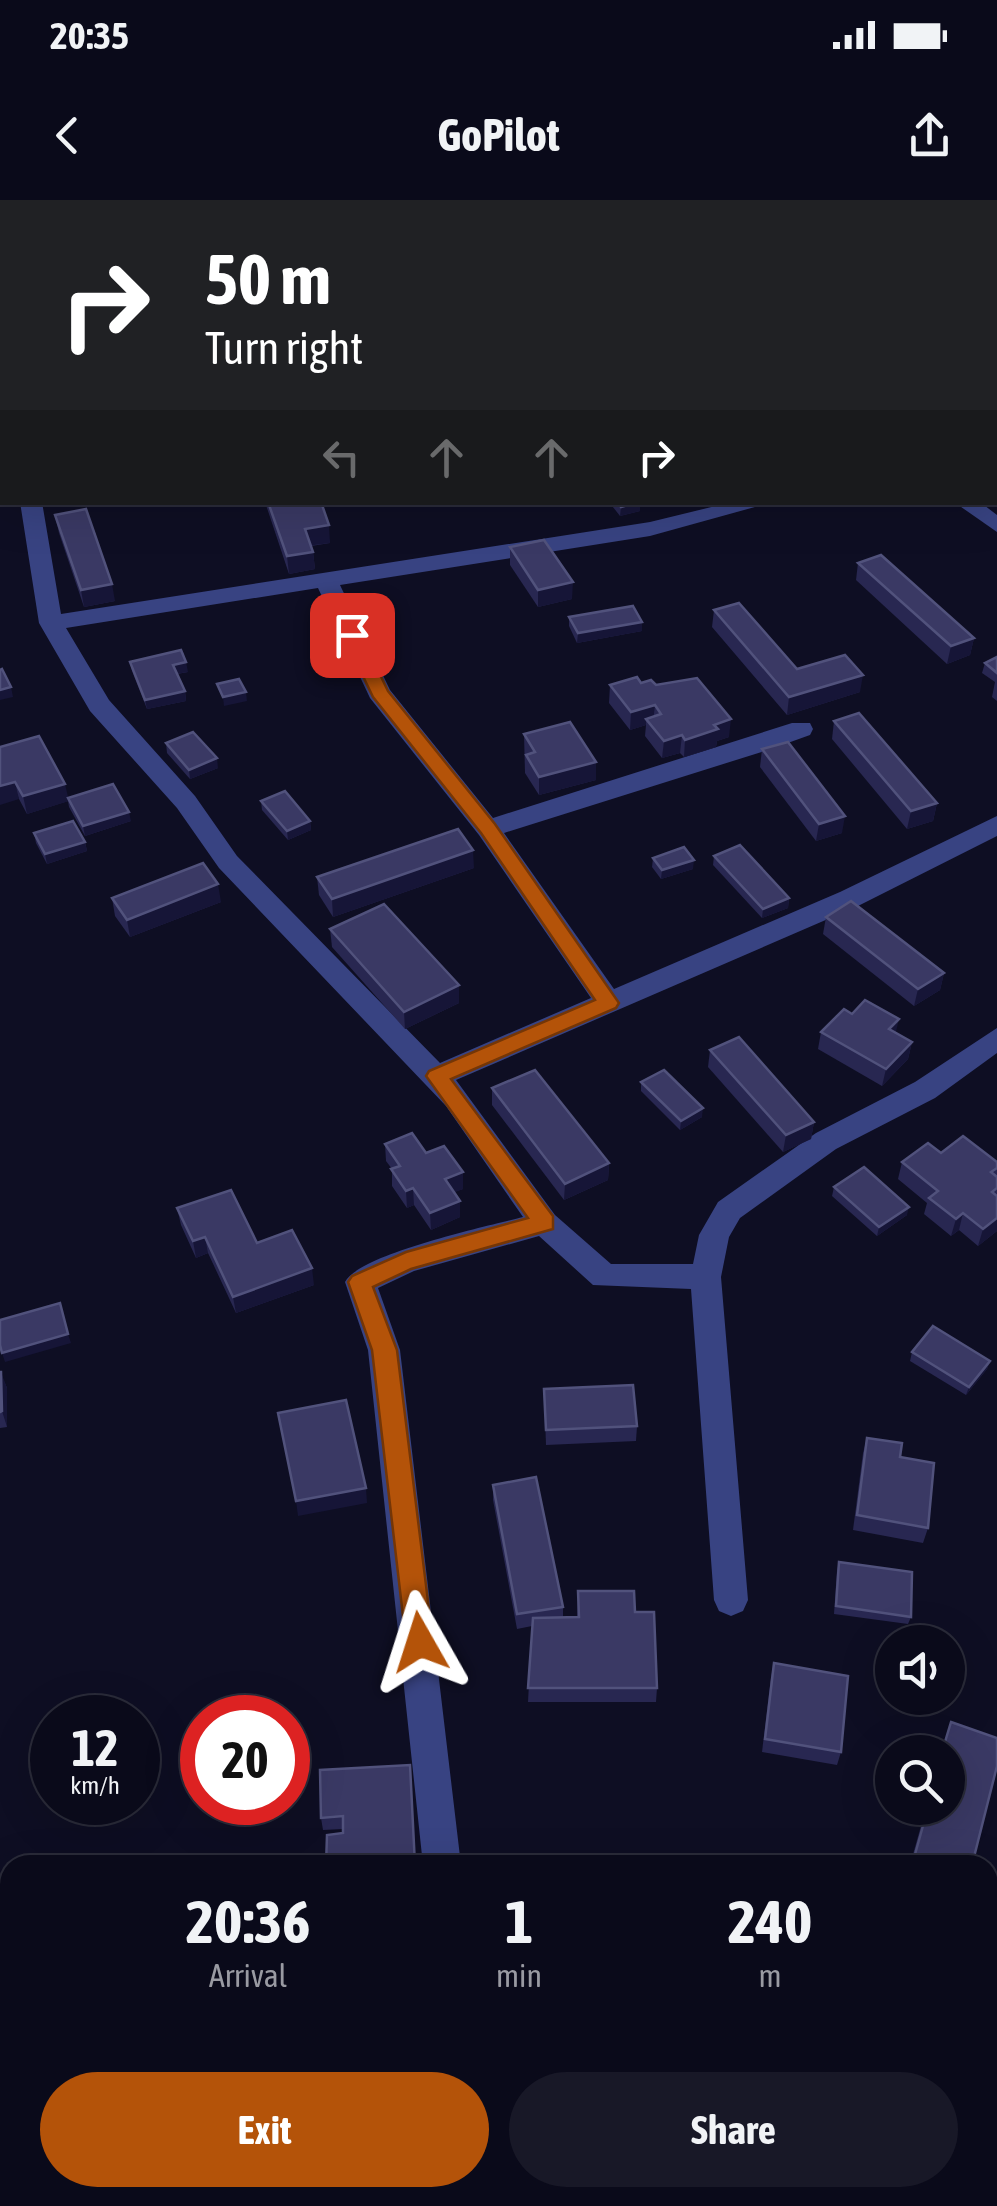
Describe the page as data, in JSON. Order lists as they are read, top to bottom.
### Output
{
  "page": {
    "status": "20:35",
    "header": "GoPilot",
    "turn": ["50 m", "Turn right"],
    "speed": "12 km/h",
    "limit": "20",
    "eta": [
      "20:36",
      "Arrival",
      "1",
      "min",
      "240",
      "m"
    ],
    "buttons": ["Exit", "Share"]
  }
}
